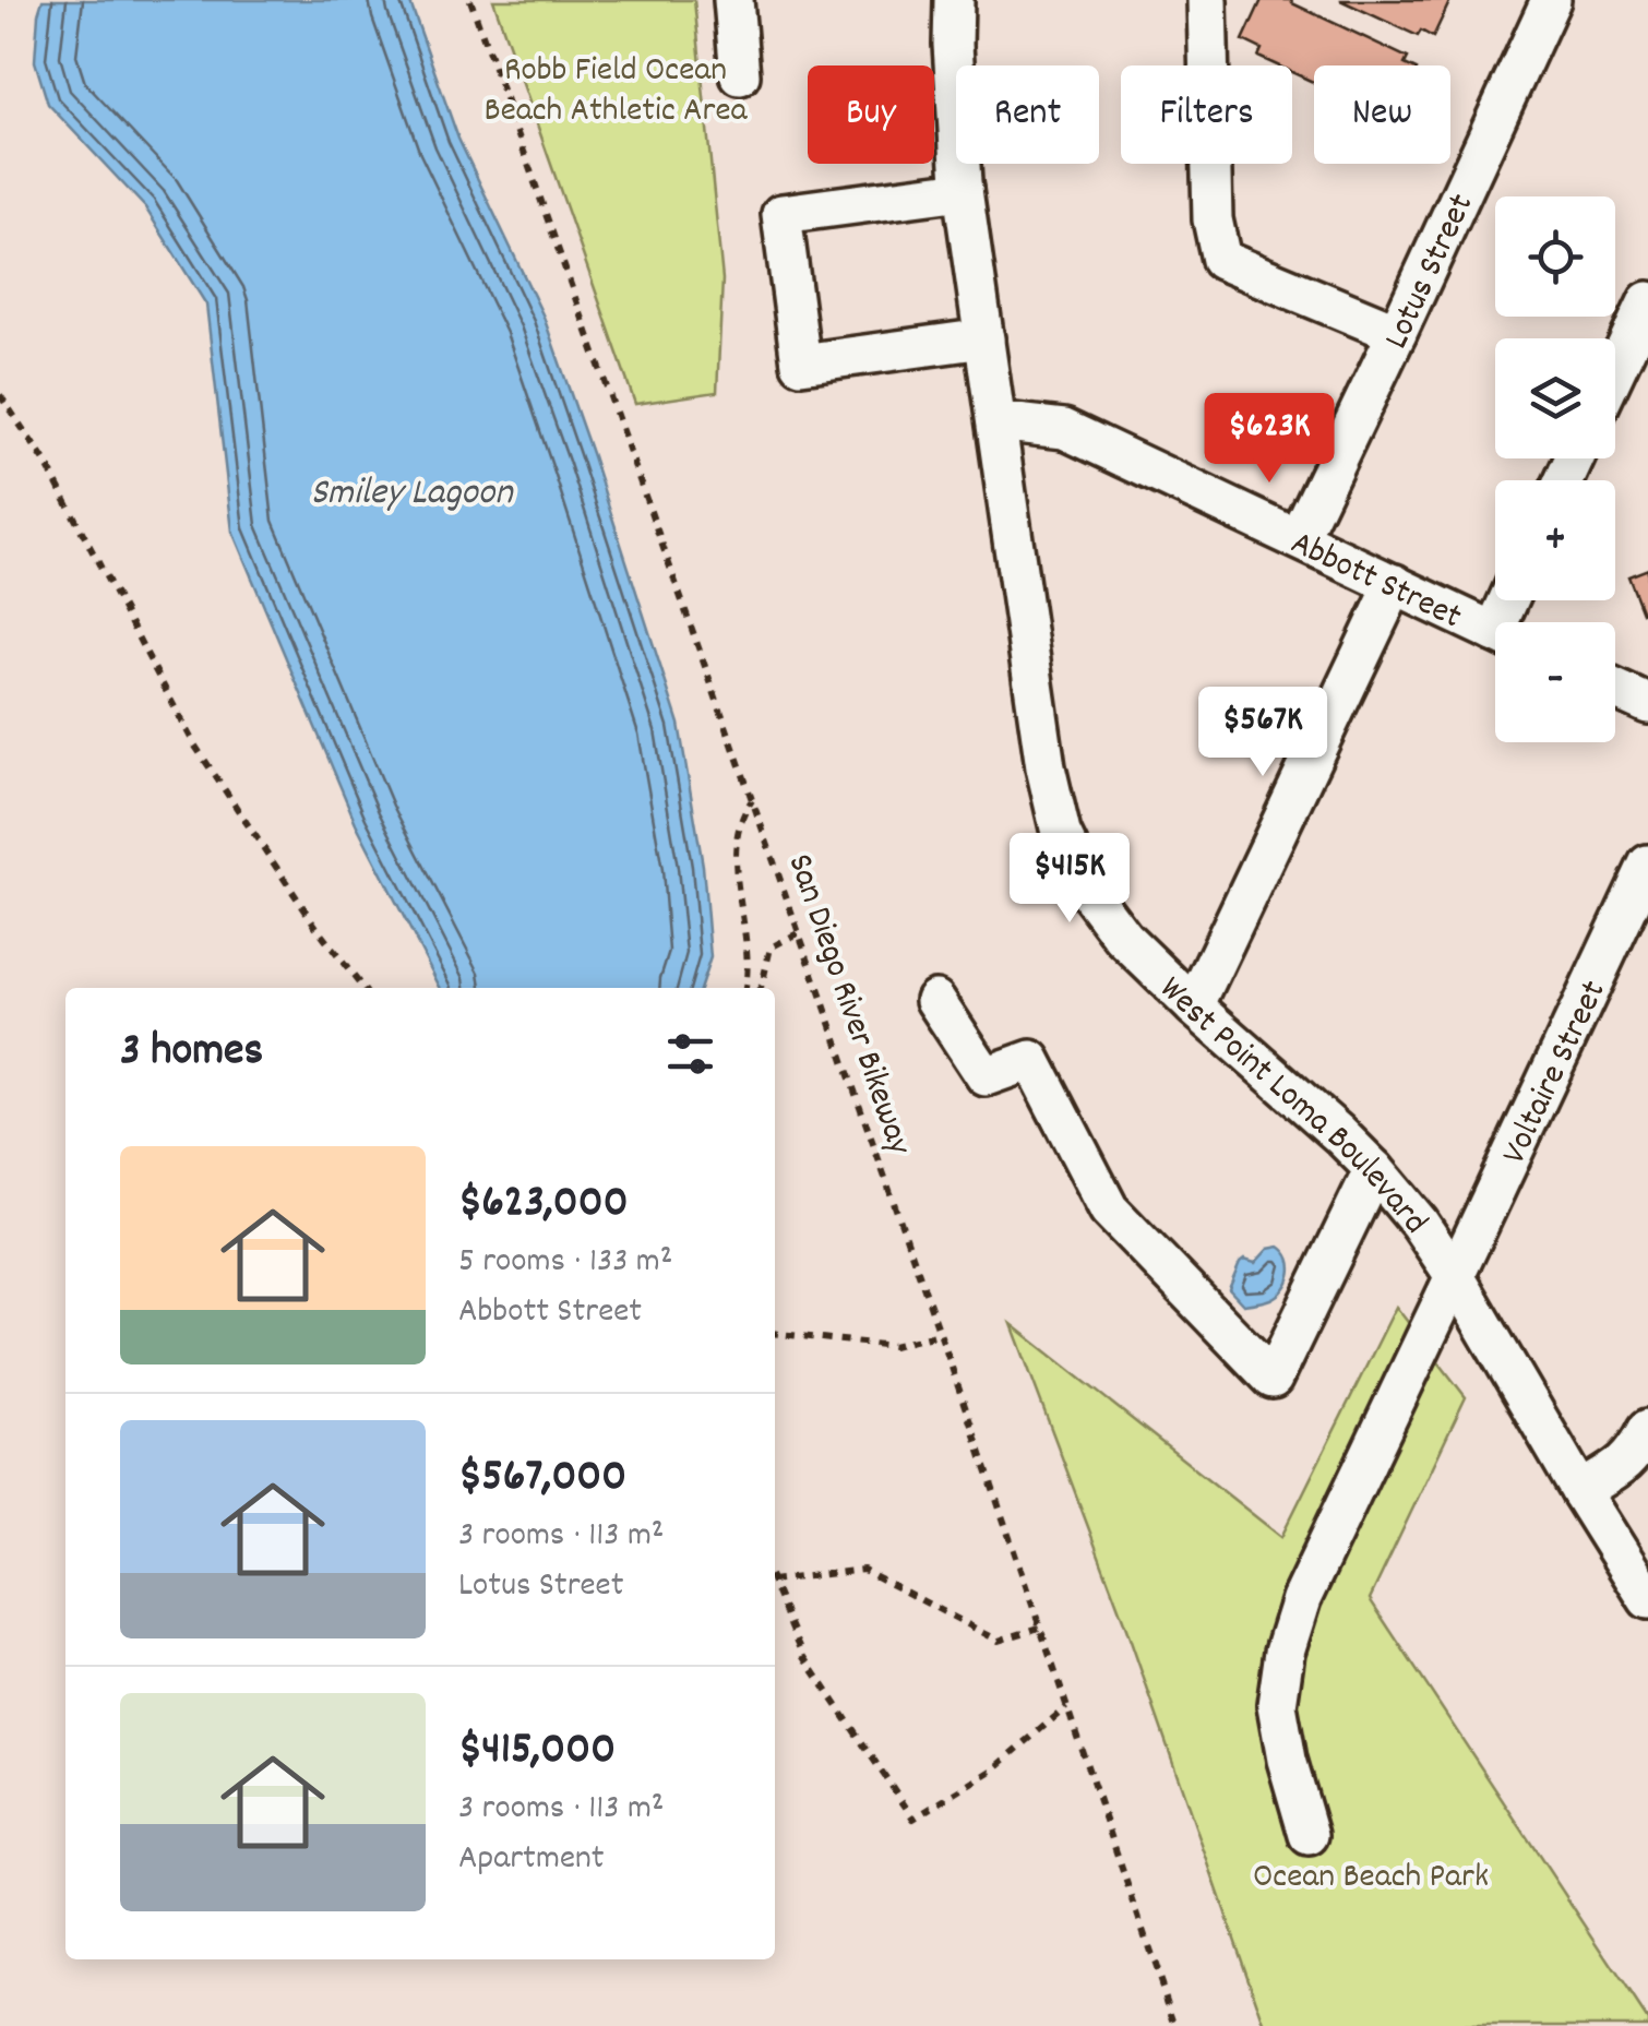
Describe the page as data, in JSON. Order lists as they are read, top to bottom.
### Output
{
  "streets": {
    "street": [
      "Lotus Street",
      "Abbott Street",
      "Voltaire Street",
      "West Point Loma Boulevard"
    ],
    "path": ["San Diego River Bikeway"]
  },
  "crossings": [
    ["Lotus Street", "Abbott Street"],
    ["Abbott Street", "West Point Loma Boulevard"],
    ["Voltaire Street", "West Point Loma Boulevard"]
  ],
  "water": ["Smiley Lagoon"],
  "parks": ["Robb Field Ocean Beach Athletic Area", "Ocean Beach Park"],
  "page": {
    "chip": [
      "Buy",
      "Rent",
      "Filters",
      "New"
    ],
    "map_buttons": ["+", "−"],
    "price": ["$623K", "$567K", "$415K"],
    "heading": "3 homes",
    "list": [
      {
        "name": "$623,000",
        "note": "5 rooms · 133 m² · Abbott Street"
      },
      {
        "name": "$567,000",
        "note": "3 rooms · 113 m² · Lotus Street"
      },
      {
        "name": "$415,000",
        "note": "3 rooms · 113 m² · Apartment"
      }
    ]
  }
}
